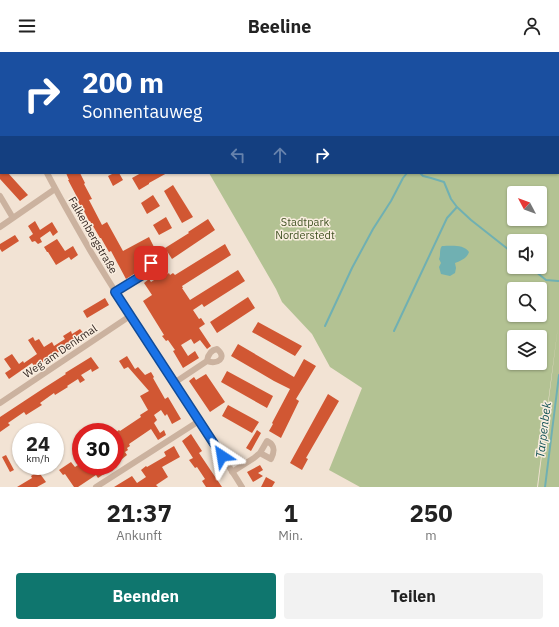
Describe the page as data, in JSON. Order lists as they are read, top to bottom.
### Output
{
  "streets": {
    "street": ["Falkenbergstraße", "Weg am Denkmal"]
  },
  "crossings": [
    ["Falkenbergstraße", "Weg am Denkmal"]
  ],
  "water": ["Tarpenbek"],
  "parks": ["Stadtpark Norderstedt"],
  "north": "top left",
  "page": {
    "header": "Beeline",
    "turn": ["200 m", "Sonnentauweg"],
    "speed": "24 km/h",
    "limit": "30",
    "eta": [
      "21:37",
      "Ankunft",
      "1",
      "Min.",
      "250",
      "m"
    ],
    "buttons": ["Beenden", "Teilen"]
  }
}
